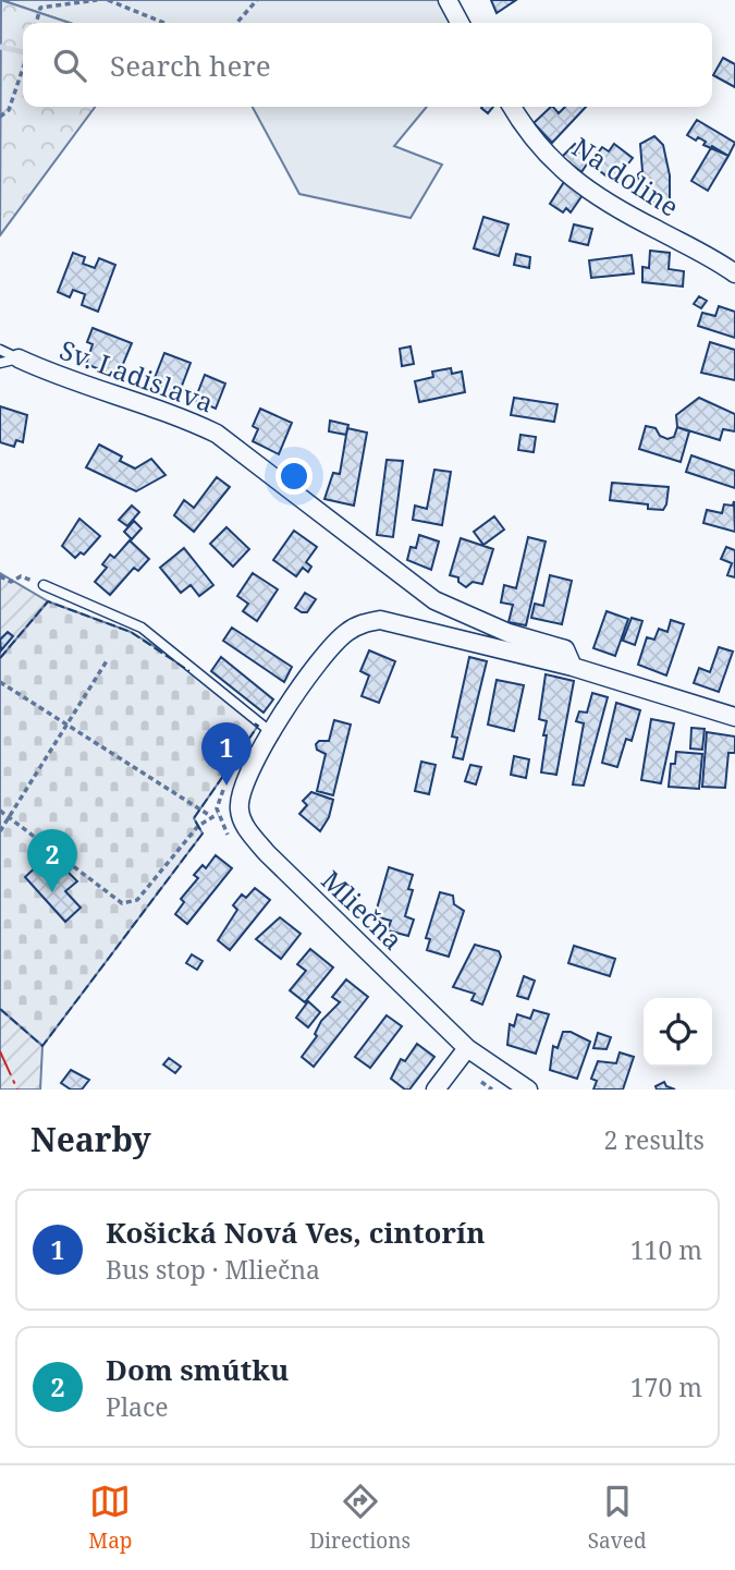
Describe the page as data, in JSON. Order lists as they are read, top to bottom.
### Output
{
  "streets": {
    "street": ["Na doline", "Sv. Ladislava", "Mliečna"]
  },
  "crossings": [
    ["Sv. Ladislava", "Mliečna"]
  ],
  "page": {
    "search": "Search here",
    "pins": ["1", "2"],
    "heading": ["Nearby", "2 results"],
    "list": [
      {
        "mark": "1",
        "name": "Košická Nová Ves, cintorín",
        "note": "Bus stop · Mliečna",
        "value": "110 m"
      },
      {
        "mark": "2",
        "name": "Dom smútku",
        "note": "Place",
        "value": "170 m"
      }
    ],
    "nav": ["Map", "Directions", "Saved"]
  }
}
